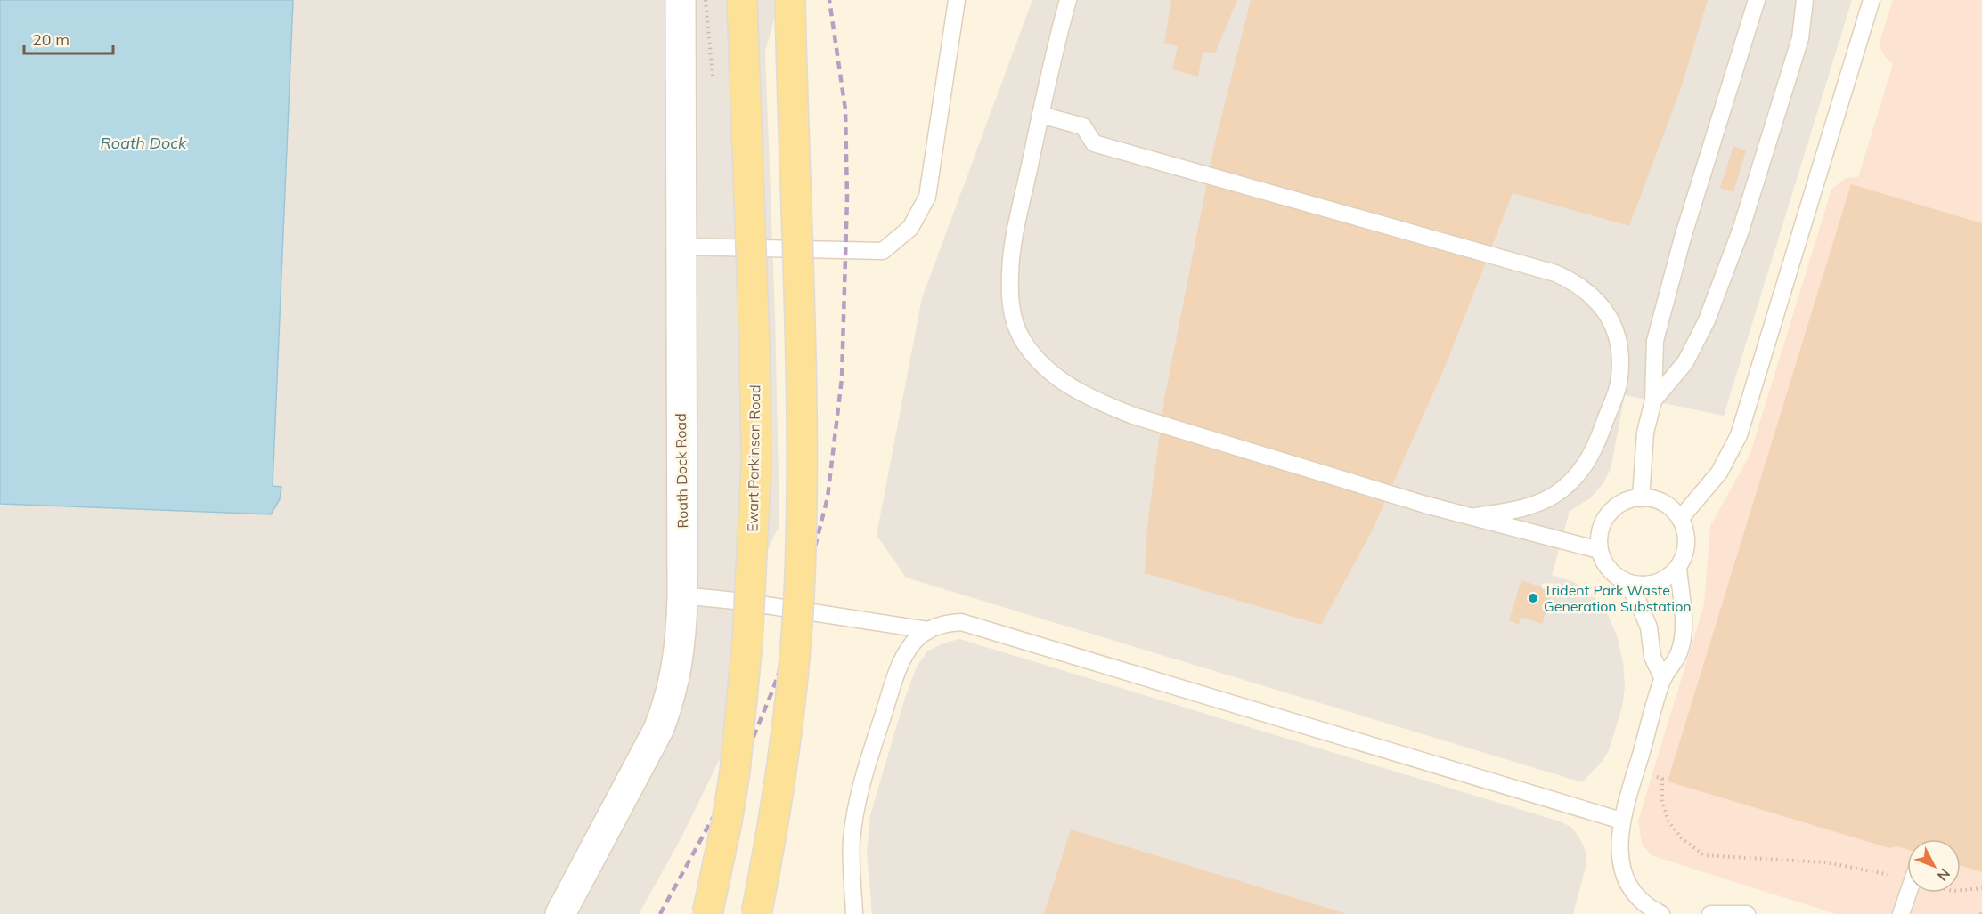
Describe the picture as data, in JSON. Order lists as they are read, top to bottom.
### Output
{
  "streets": {
    "main road": ["Ewart Parkinson Road"],
    "street": ["Roath Dock Road"]
  },
  "water": ["Roath Dock"],
  "places": ["Trident Park Waste Generation Substation"],
  "scale_bar": "20 m",
  "north": "bottom right"
}
